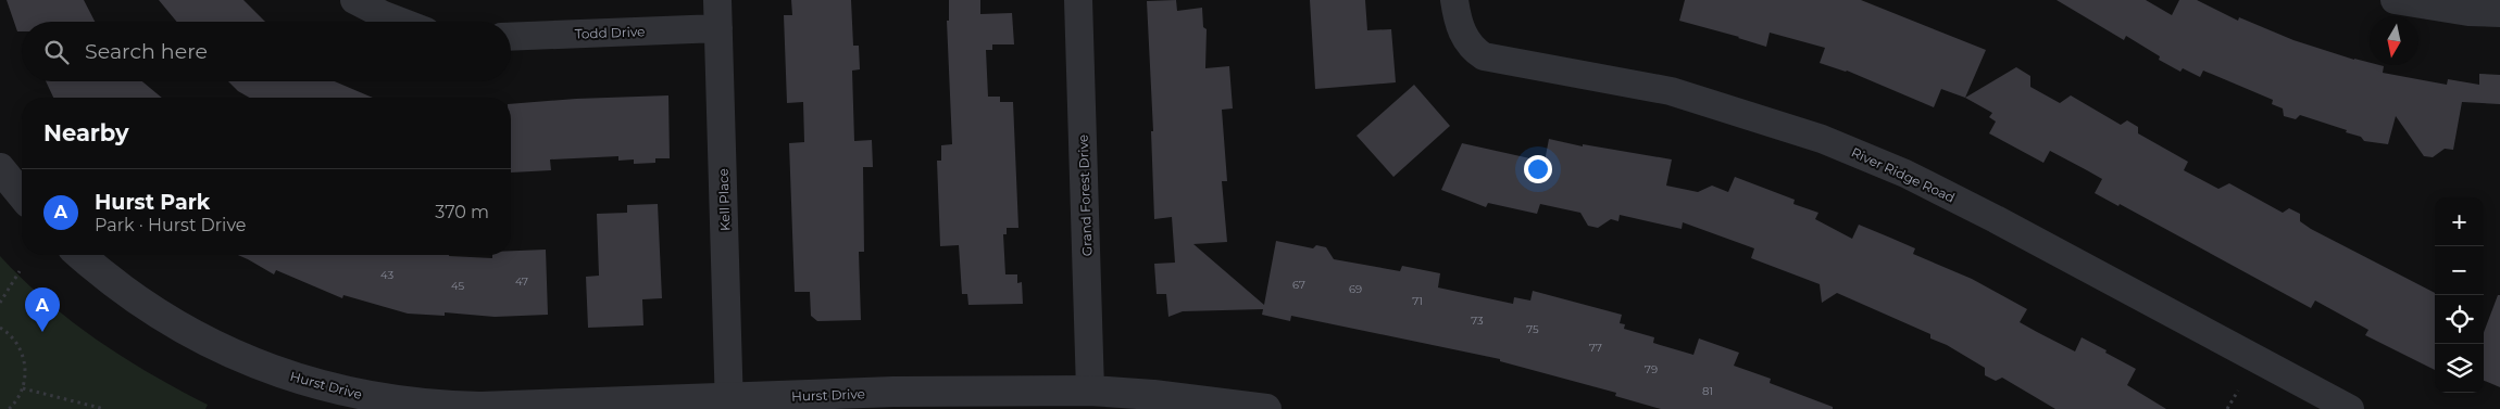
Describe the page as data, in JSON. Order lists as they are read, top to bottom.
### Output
{
  "streets": {
    "street": [
      "Todd Drive",
      "River Ridge Road",
      "Grand Forest Drive",
      "Kell Place",
      "Hurst Drive"
    ]
  },
  "crossings": [
    ["Todd Drive", "Kell Place"],
    ["Grand Forest Drive", "Hurst Drive"],
    ["Kell Place", "Hurst Drive"]
  ],
  "house_numbers": [
    "43",
    "47",
    "67",
    "45",
    "69",
    "71",
    "73",
    "75",
    "77",
    "79",
    "81"
  ],
  "north": "bottom",
  "page": {
    "search": "Search here",
    "heading": "Nearby",
    "list": [
      {
        "mark": "A",
        "name": "Hurst Park",
        "note": "Park · Hurst Drive",
        "value": "370 m"
      }
    ],
    "map_buttons": ["+", "−"],
    "pins": "A"
  }
}
